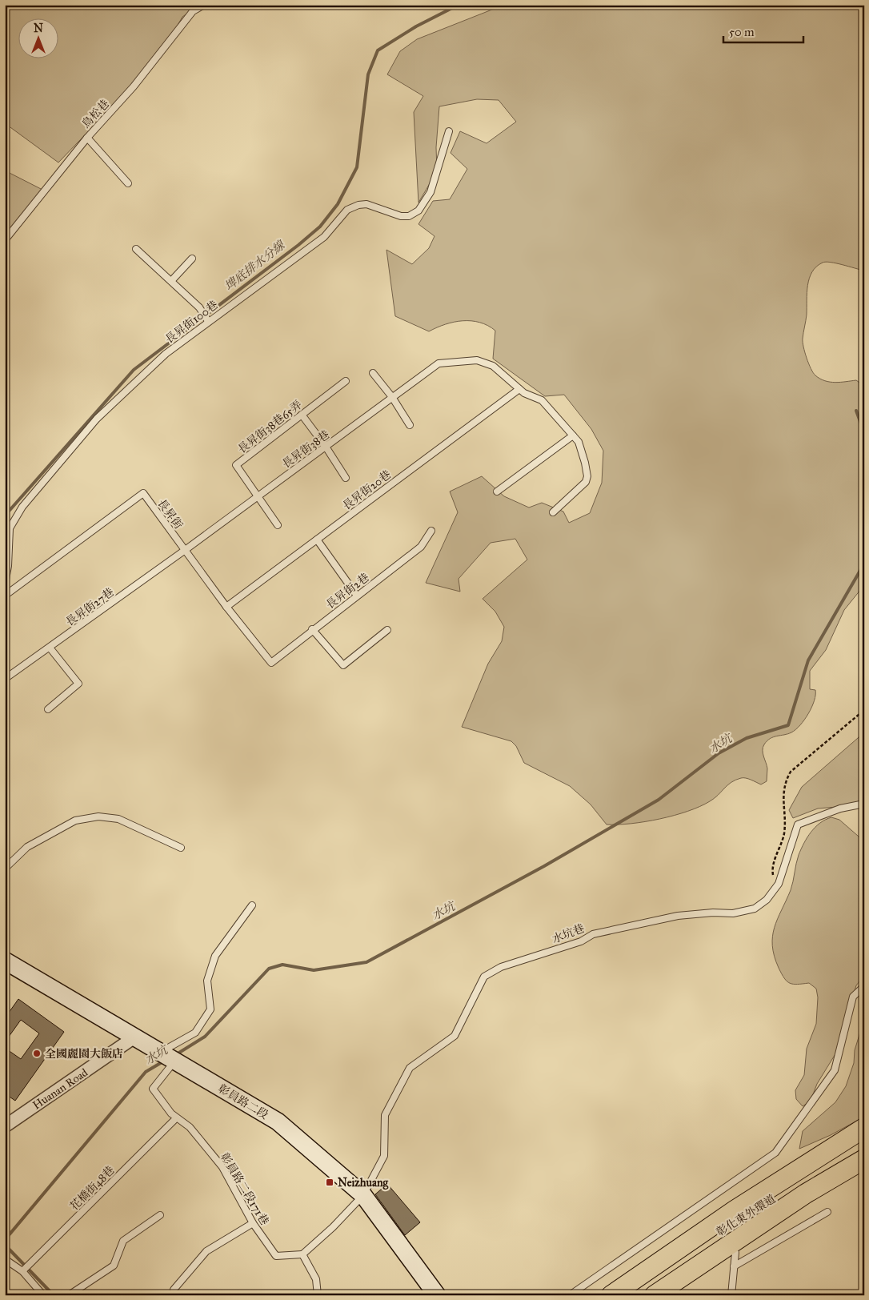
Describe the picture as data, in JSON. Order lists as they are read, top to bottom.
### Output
{
  "streets": {
    "main road": ["彰員路二段", "彰化東外環道"],
    "street": ["Huanan Road"],
    "lane": [
      "鳥松巷",
      "長昇街100巷",
      "長昇街38巷65弄",
      "長昇街38巷",
      "長昇街20巷",
      "長昇街",
      "長昇街2巷",
      "長昇街27巷",
      "水坑巷",
      "花橋街48巷",
      "彰員路二段171巷"
    ]
  },
  "crossings": [
    ["長昇街38巷65弄", "長昇街38巷"],
    ["長昇街38巷", "長昇街20巷"],
    ["長昇街38巷", "長昇街"],
    ["長昇街38巷", "長昇街27巷"],
    ["長昇街20巷", "長昇街"],
    ["長昇街", "長昇街2巷"],
    ["長昇街", "長昇街27巷"],
    ["水坑巷", "彰員路二段"],
    ["水坑巷", "彰員路二段171巷"],
    ["Huanan Road", "彰員路二段"],
    ["彰員路二段", "彰員路二段171巷"],
    ["花橋街48巷", "彰員路二段171巷"]
  ],
  "water": ["埤底排水分線", "水坑"],
  "places": {
    "other": ["全國麗園大飯店"],
    "transit": ["Neizhuang"]
  },
  "scale_bar": "50 m",
  "north": "top"
}
